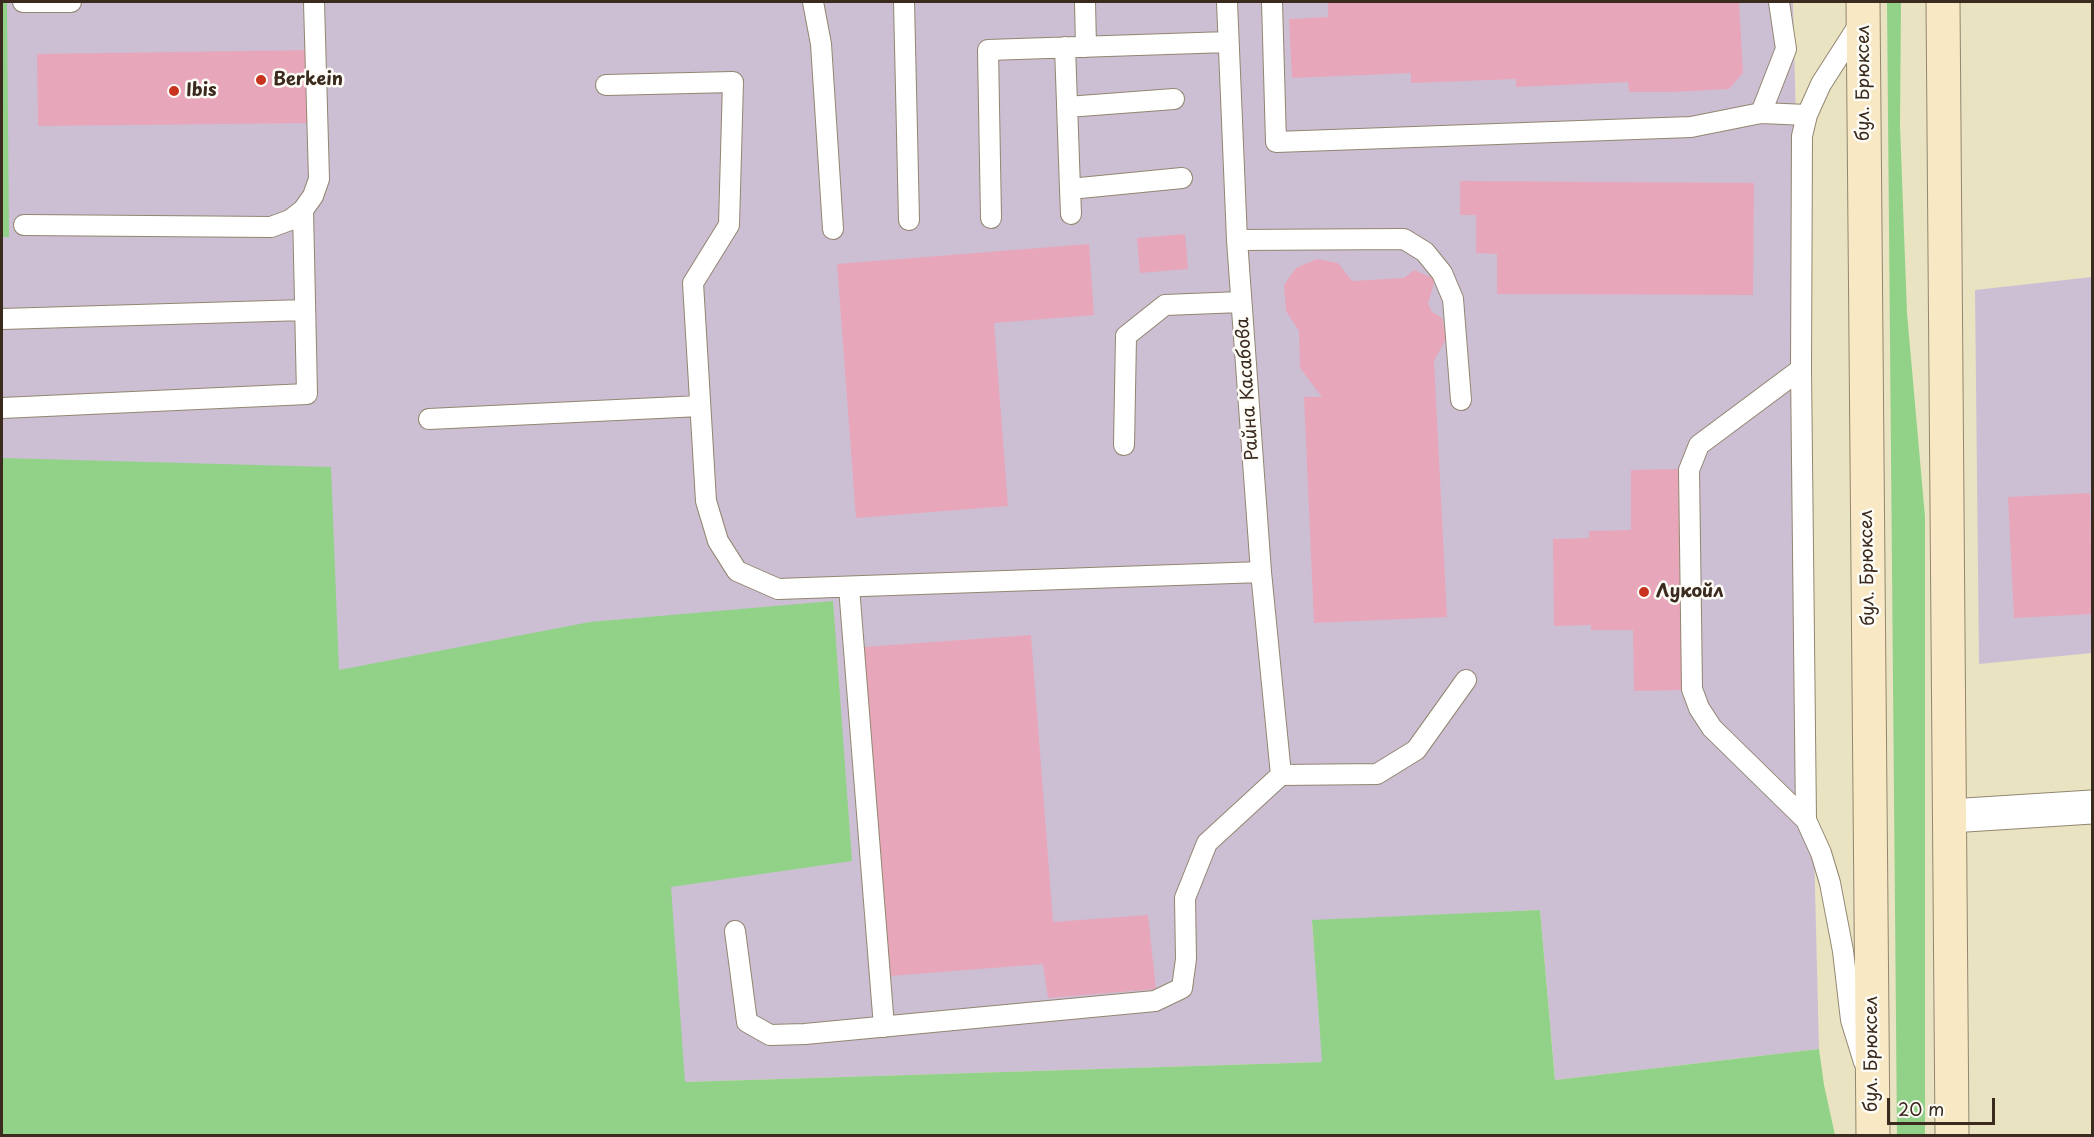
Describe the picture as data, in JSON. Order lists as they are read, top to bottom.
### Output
{
  "streets": {
    "main road": ["бул. Брюксел"],
    "lane": ["Райна Касабова"]
  },
  "places": ["Berkein", "Ibis", "Лукойл"],
  "scale_bar": "20 m"
}
